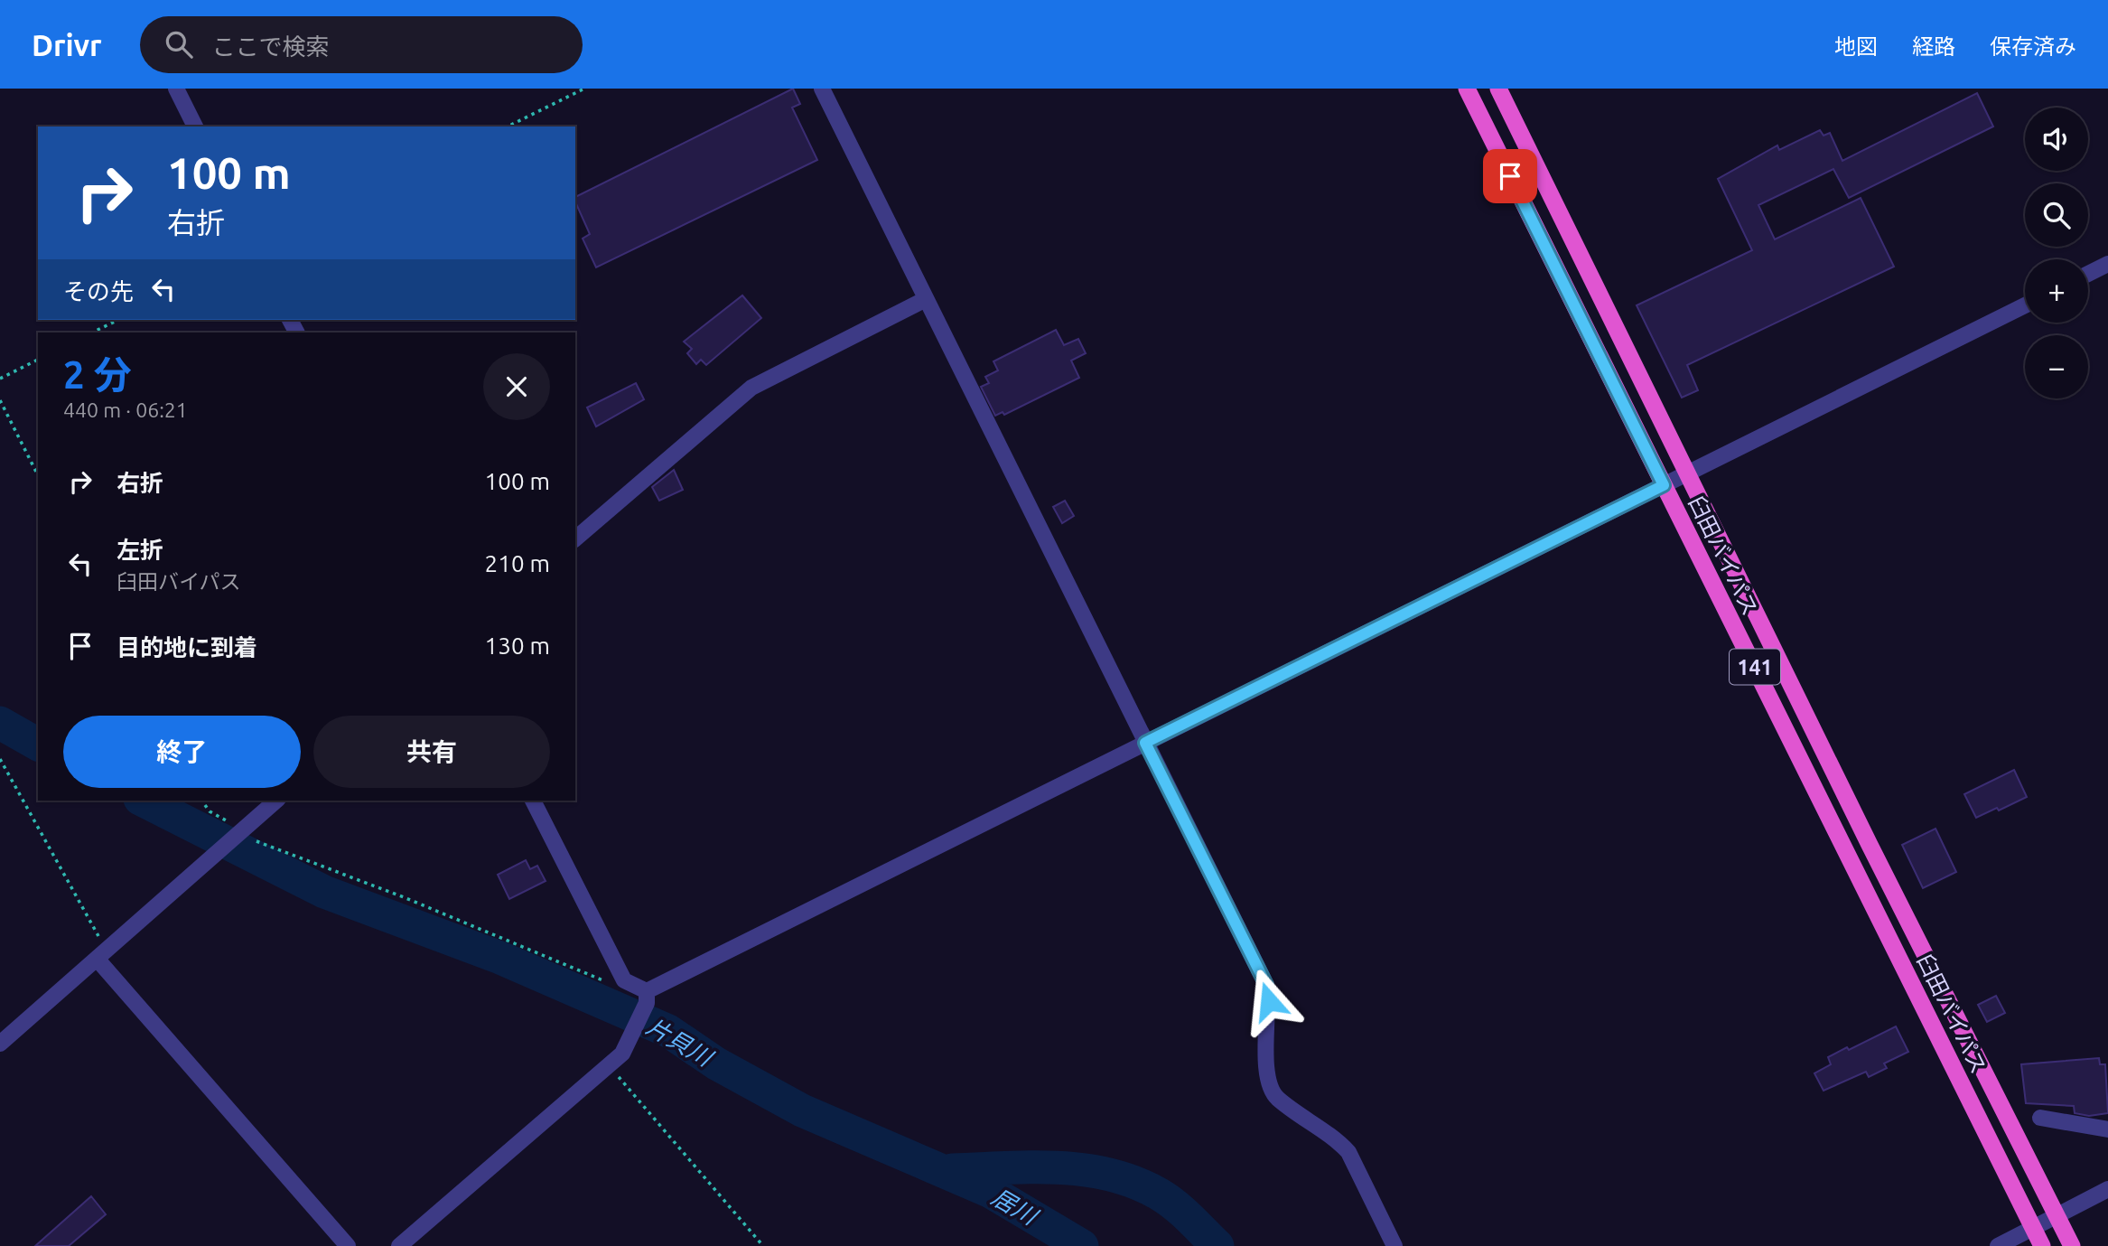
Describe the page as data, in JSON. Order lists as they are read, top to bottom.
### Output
{
  "streets": {
    "highway": ["臼田バイパス", "141"]
  },
  "water": ["片貝川", "居川"],
  "page": {
    "header": "Drivr",
    "search": "ここで検索",
    "nav": ["地図", "経路", "保存済み"],
    "map_buttons": ["+", "−"],
    "turn": ["100 m", "右折"],
    "then": "その先",
    "heading": ["2 分", "440 m · 06:21"],
    "list": [
      {
        "name": "右折",
        "value": "100 m"
      },
      {
        "name": "左折",
        "note": "臼田バイパス",
        "value": "210 m"
      },
      {
        "name": "目的地に到着",
        "value": "130 m"
      }
    ],
    "buttons": ["終了", "共有"]
  }
}
